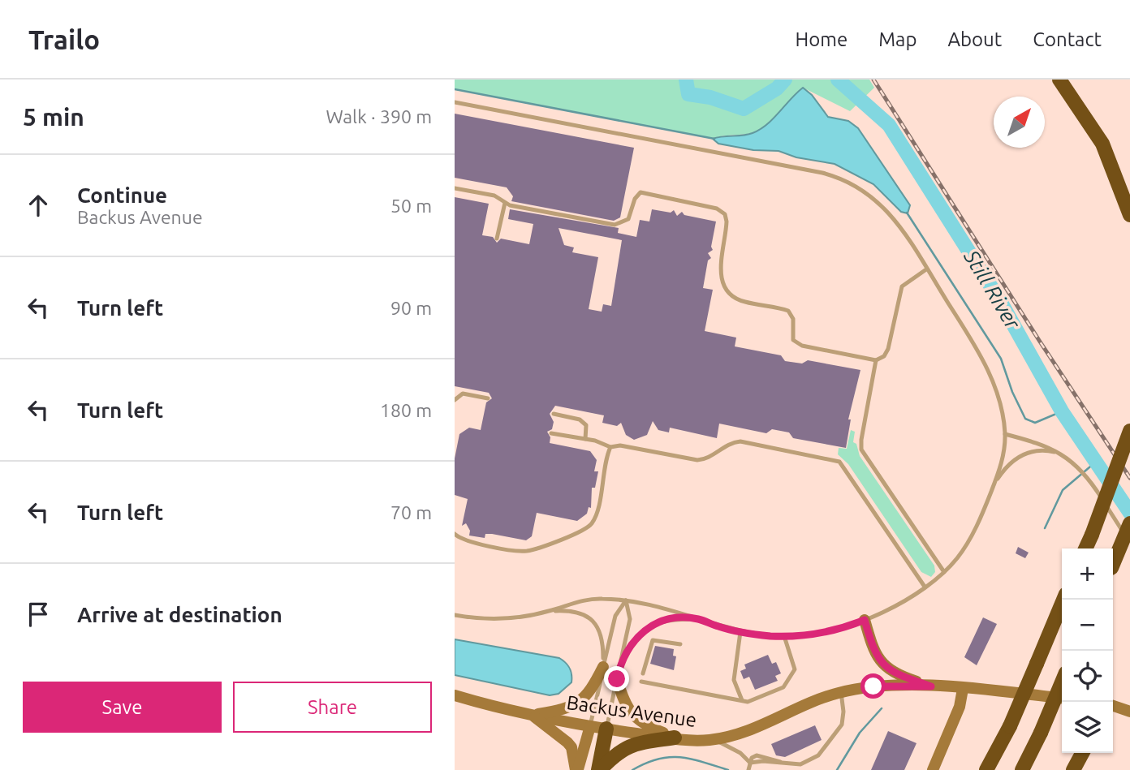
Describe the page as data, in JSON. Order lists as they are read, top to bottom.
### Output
{
  "streets": {
    "main road": ["Backus Avenue"]
  },
  "water": ["Still River"],
  "north": "top right",
  "page": {
    "header": "Trailo",
    "nav": [
      "Home",
      "Map",
      "About",
      "Contact"
    ],
    "heading": ["5 min", "Walk · 390 m"],
    "list": [
      ["Continue", "Backus Avenue", "50 m"],
      ["Turn left", "90 m"],
      ["Turn left", "180 m"],
      ["Turn left", "70 m"],
      "Arrive at destination"
    ],
    "map_buttons": ["+", "−"],
    "buttons": ["Save", "Share"]
  }
}
